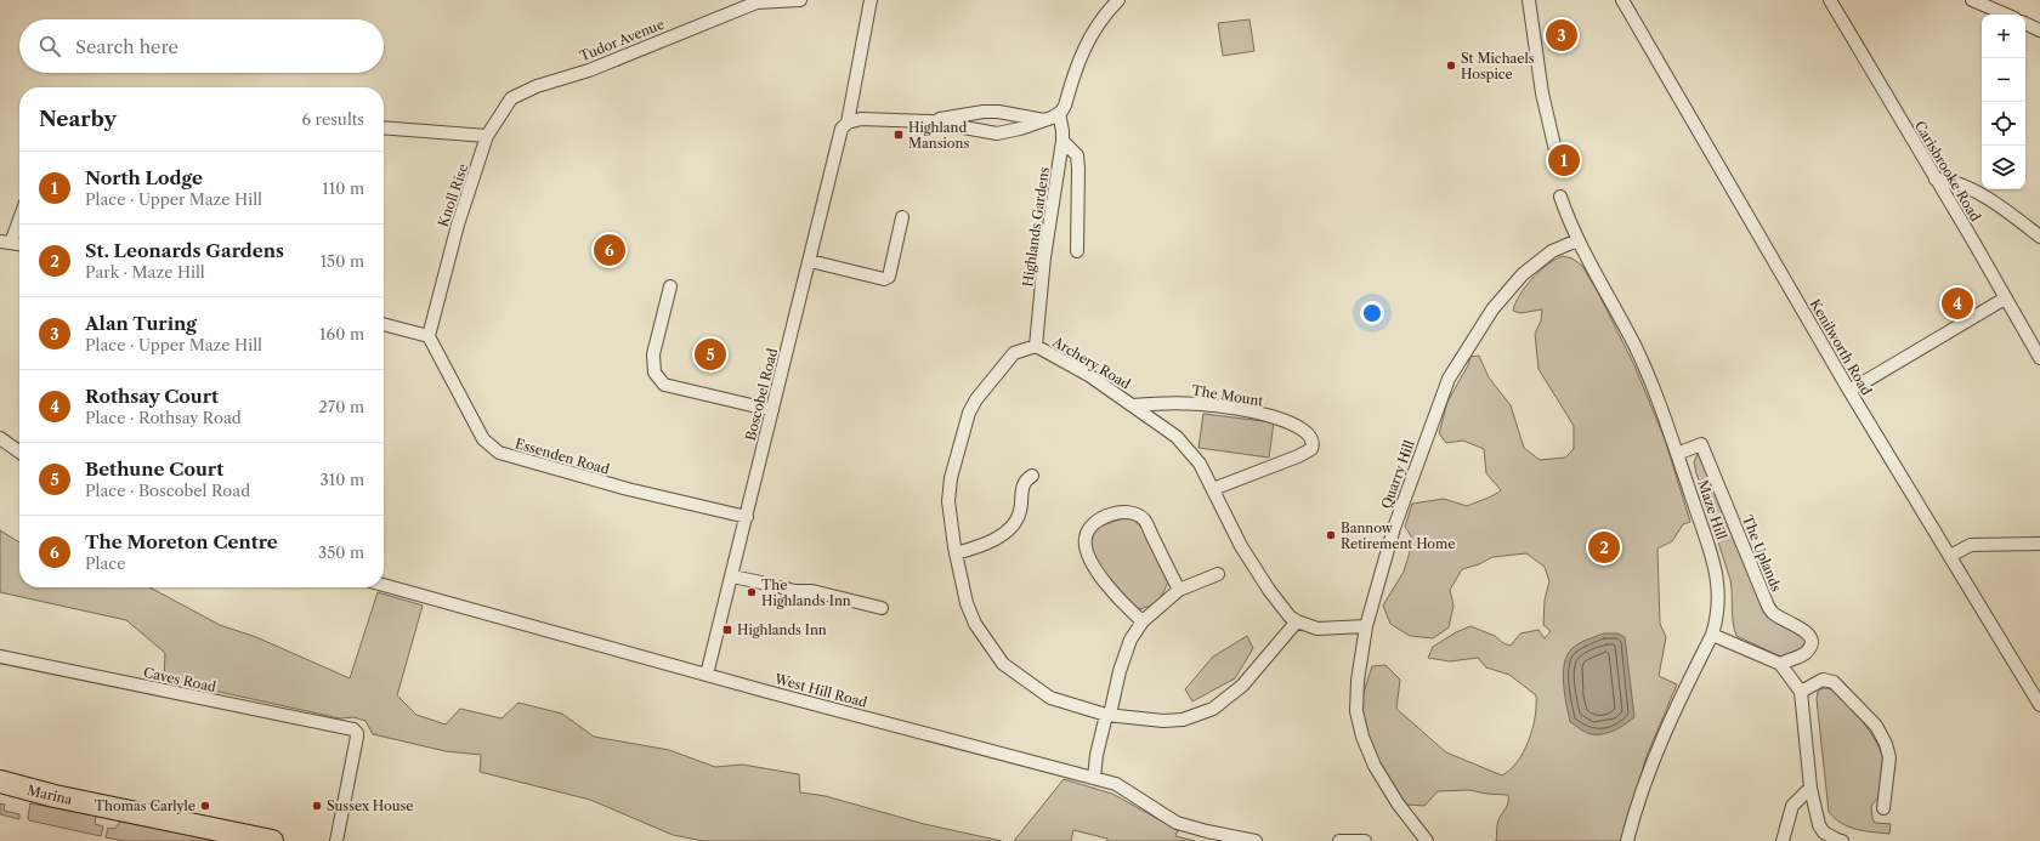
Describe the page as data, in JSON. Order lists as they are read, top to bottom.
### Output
{
  "streets": {
    "highway": ["Marina"],
    "street": [
      "Tudor Avenue",
      "Carisbrooke Road",
      "Knoll Rise",
      "Highlands Gardens",
      "Kenilworth Road",
      "Archery Road",
      "Boscobel Road",
      "The Mount",
      "Essenden Road",
      "Quarry Hill",
      "Maze Hill",
      "The Uplands",
      "Caves Road",
      "West Hill Road"
    ]
  },
  "crossings": [
    ["Tudor Avenue", "Knoll Rise"],
    ["Knoll Rise", "Essenden Road"],
    ["Highlands Gardens", "Archery Road"],
    ["Archery Road", "The Mount"],
    ["Archery Road", "Quarry Hill"],
    ["Boscobel Road", "Essenden Road"],
    ["Boscobel Road", "West Hill Road"],
    ["Quarry Hill", "Maze Hill"],
    ["Maze Hill", "The Uplands"]
  ],
  "places": {
    "other": [
      "St Michaels Hospice",
      "Bannow Retirement Home",
      "The Highlands Inn",
      "Thomas Carlyle",
      "Sussex House"
    ],
    "transit": ["Highland Mansions", "Highlands Inn"]
  },
  "page": {
    "map_buttons": ["+", "−"],
    "pins": [
      "3",
      "1",
      "6",
      "4",
      "5",
      "2"
    ],
    "search": "Search here",
    "heading": ["Nearby", "6 results"],
    "list": [
      {
        "mark": "1",
        "name": "North Lodge",
        "note": "Place · Upper Maze Hill",
        "value": "110 m"
      },
      {
        "mark": "2",
        "name": "St. Leonards Gardens",
        "note": "Park · Maze Hill",
        "value": "150 m"
      },
      {
        "mark": "3",
        "name": "Alan Turing",
        "note": "Place · Upper Maze Hill",
        "value": "160 m"
      },
      {
        "mark": "4",
        "name": "Rothsay Court",
        "note": "Place · Rothsay Road",
        "value": "270 m"
      },
      {
        "mark": "5",
        "name": "Bethune Court",
        "note": "Place · Boscobel Road",
        "value": "310 m"
      },
      {
        "mark": "6",
        "name": "The Moreton Centre",
        "note": "Place",
        "value": "350 m"
      }
    ]
  }
}
